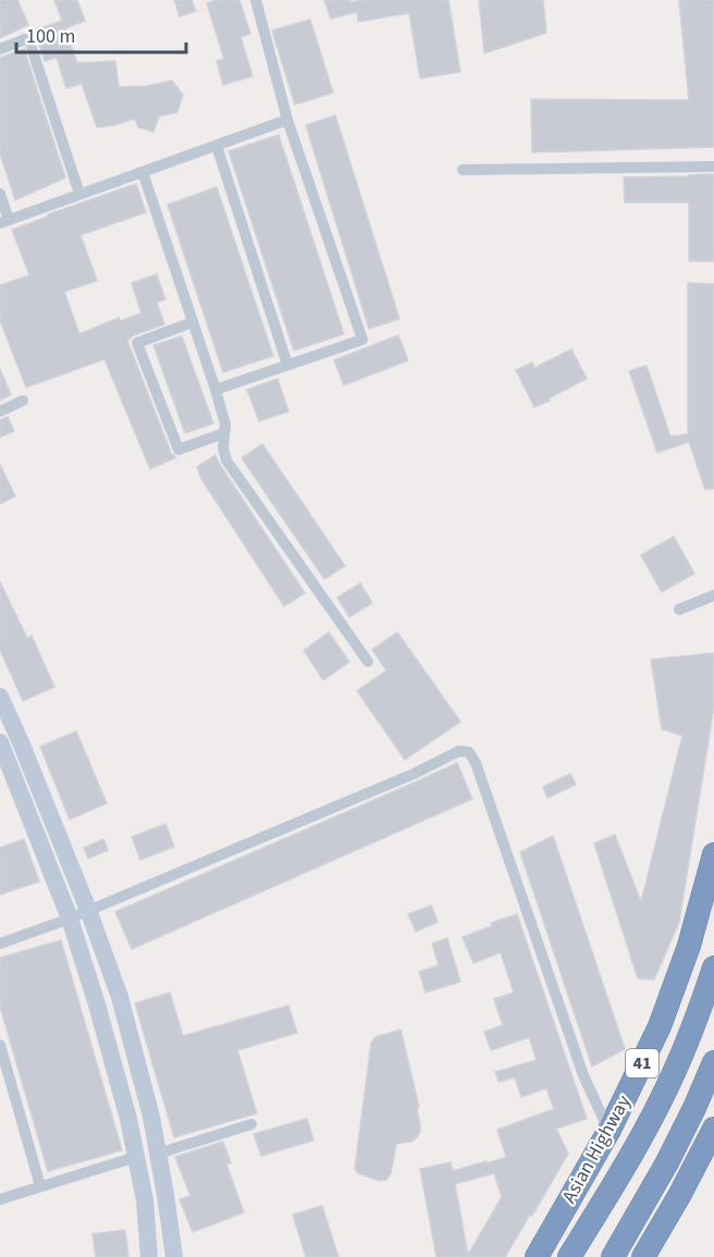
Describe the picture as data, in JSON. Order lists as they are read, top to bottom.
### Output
{
  "streets": {
    "highway": ["41", "Asian Highway"]
  },
  "scale_bar": "100 m"
}
